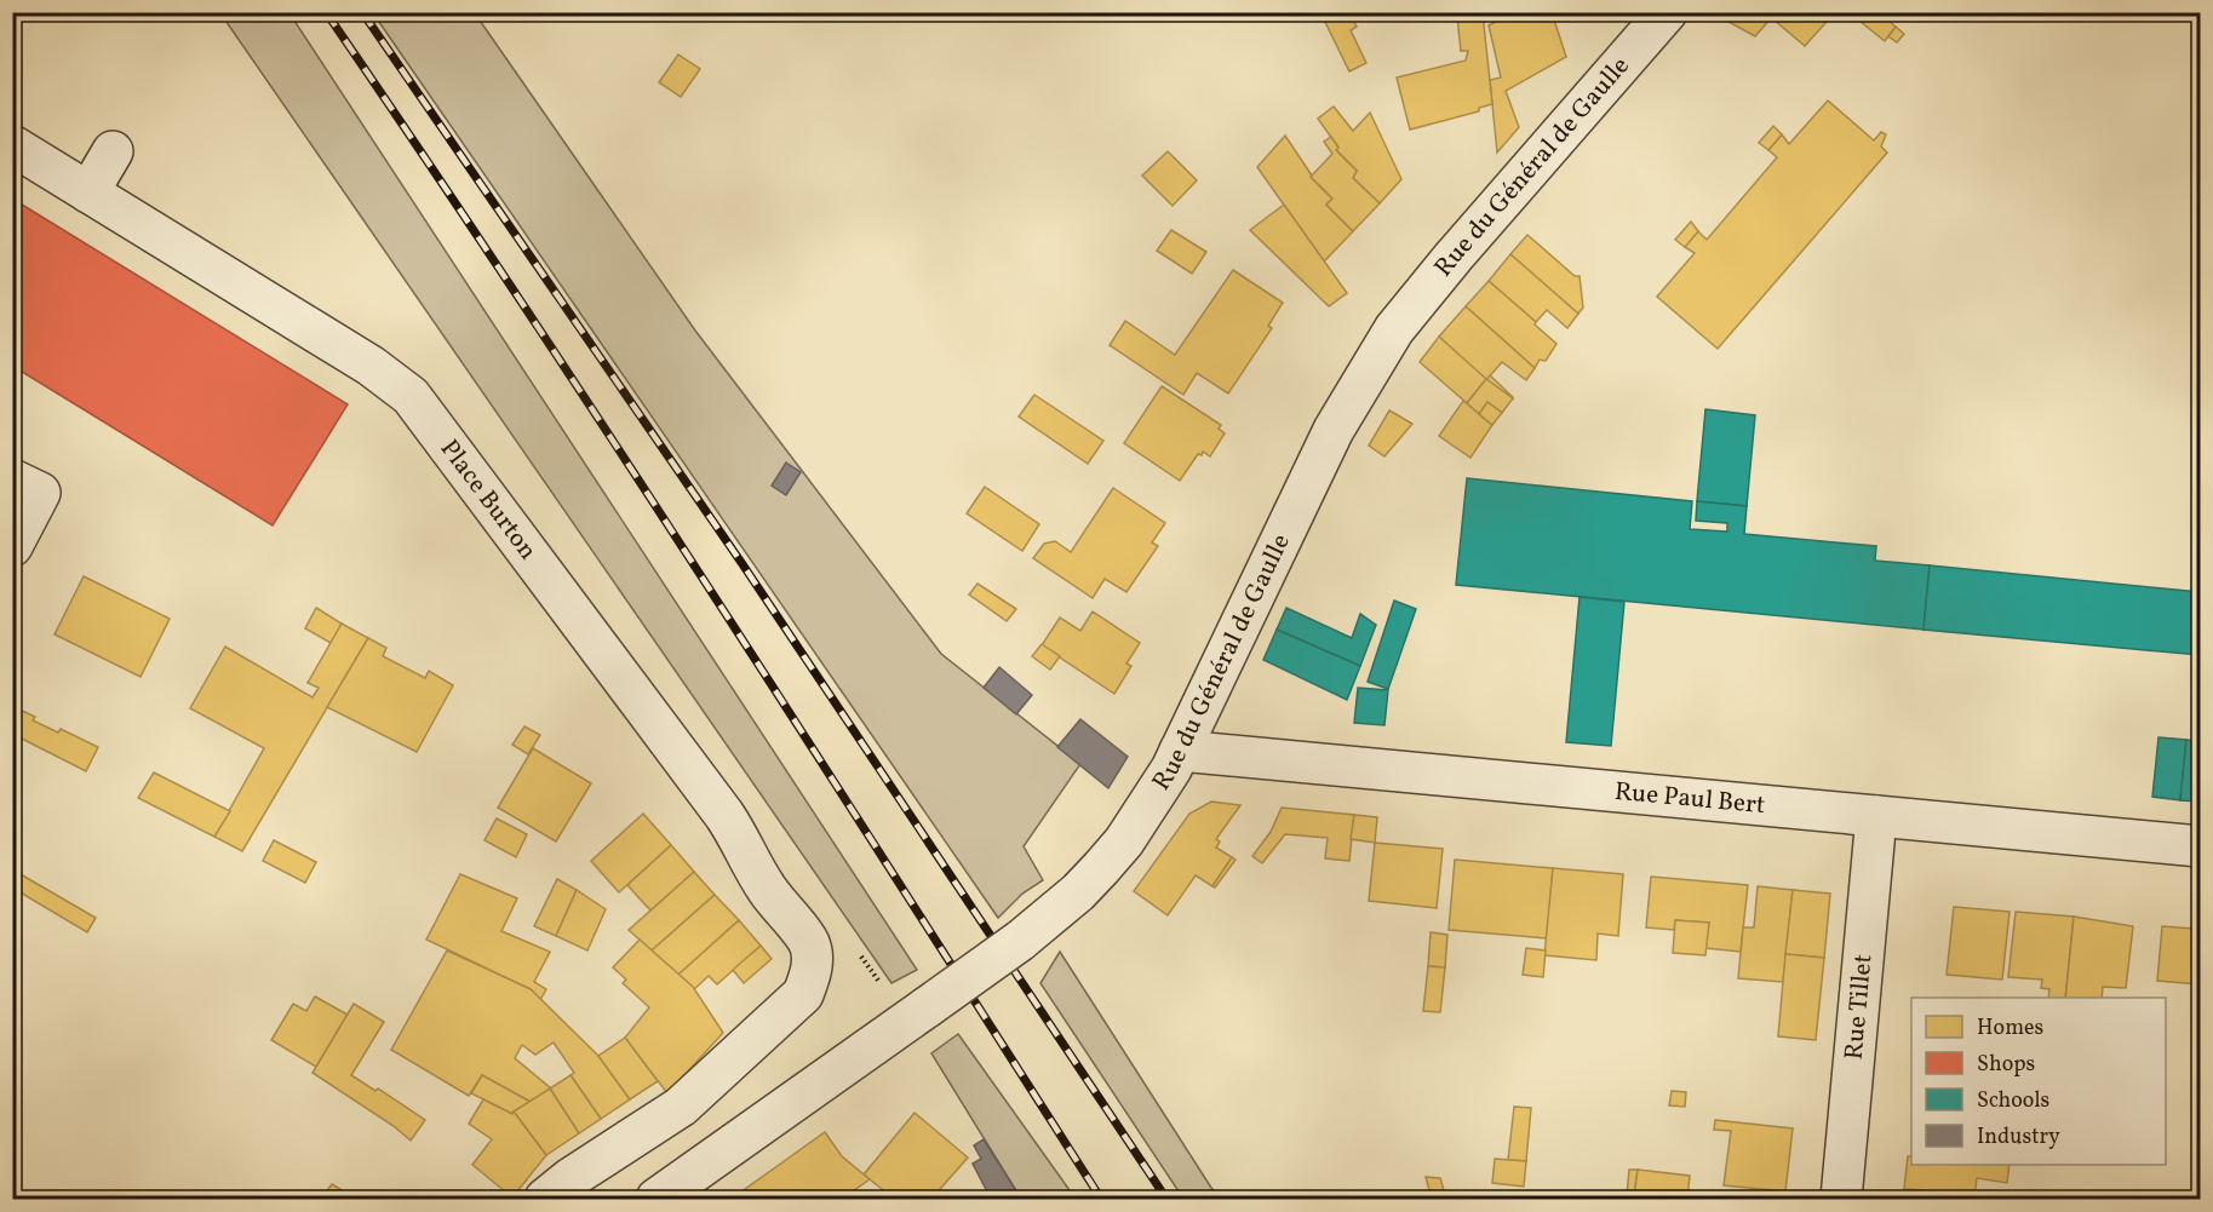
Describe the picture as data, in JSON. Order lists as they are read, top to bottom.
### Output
{
  "streets": {
    "street": [
      "Rue du Général de Gaulle",
      "Place Burton",
      "Rue Paul Bert",
      "Rue Tillet"
    ]
  },
  "crossings": [
    ["Rue du Général de Gaulle", "Rue Paul Bert"],
    ["Rue Paul Bert", "Rue Tillet"]
  ],
  "legend": [
    "Homes",
    "Shops",
    "Schools",
    "Industry"
  ]
}
